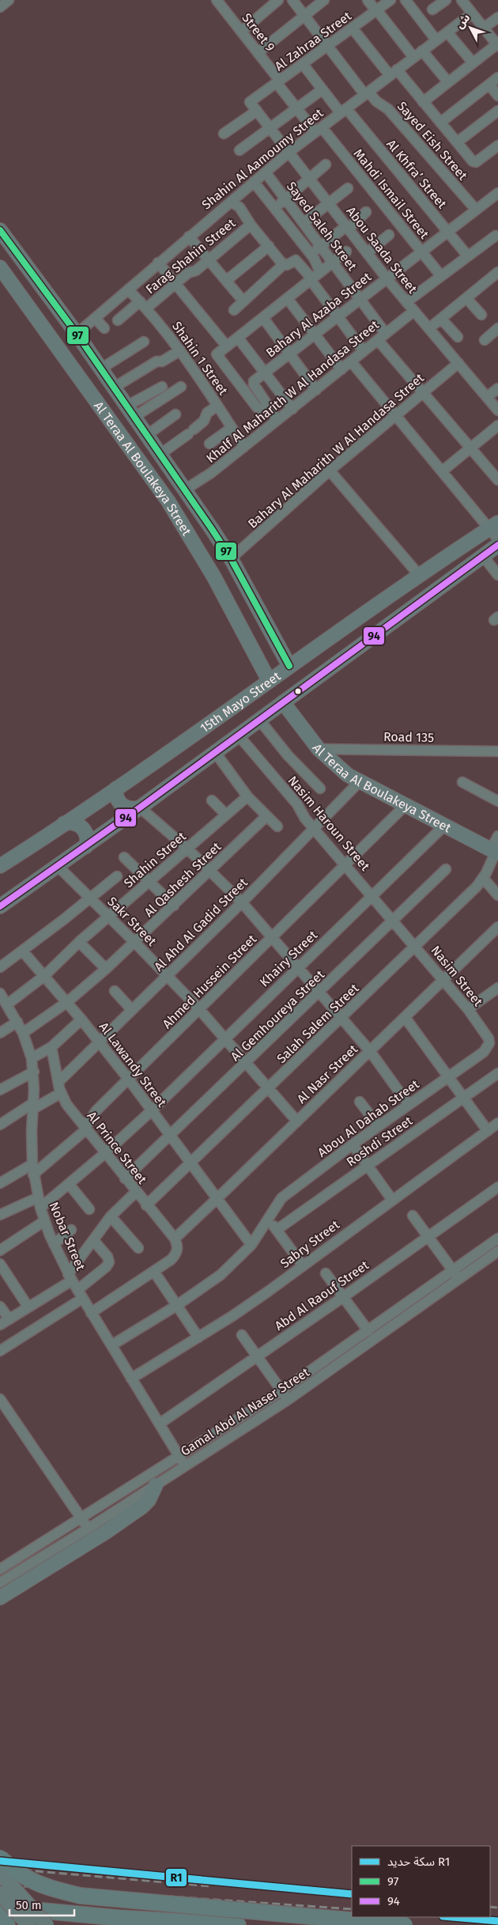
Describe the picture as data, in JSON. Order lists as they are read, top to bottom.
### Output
{
  "streets": {
    "main road": ["Al Teraa Al Boulakeya Street", "15th Mayo Street"],
    "street": [
      "Street 9",
      "Al Zahraa Street",
      "Sayed Eish Street",
      "Shahin Al Aamoumy Street",
      "Al Khfra’ Street",
      "Mahdi Ismail Street",
      "Sayed Saleh Street",
      "Abou Saada Street",
      "Farag Shahin Street",
      "Bahary Al Azaba Street",
      "Shahin 1 Street",
      "Khalf Al Maharith W Al Handasa Street",
      "Bahary Al Maharith W Al Handasa Street",
      "Road 135",
      "Nasim Haroun Street",
      "Shahin Street",
      "Al Qashesh Street",
      "Sakr Street",
      "Al Ahd Al Gadid Street",
      "Khairy Street",
      "Nasim Street",
      "Ahmed Hussein Street",
      "Al Gemhoureya Street",
      "Salah Salem Street",
      "Al Lawandy Street",
      "Al Nasr Street",
      "Abou Al Dahab Street",
      "Roshdi Street",
      "Al Prince Street",
      "Nobar Street",
      "Sabry Street",
      "Abd Al Raouf Street",
      "Gamal Abd Al Naser Street"
    ]
  },
  "crossings": [
    ["Street 9", "Al Zahraa Street"],
    ["Street 9", "Mahdi Ismail Street"],
    ["Al Zahraa Street", "Sayed Eish Street"],
    ["Al Zahraa Street", "Al Khfra’ Street"],
    ["Al Zahraa Street", "Abou Saada Street"],
    ["Sayed Eish Street", "Shahin Al Aamoumy Street"],
    ["Sayed Eish Street", "Bahary Al Azaba Street"],
    ["Shahin Al Aamoumy Street", "Al Khfra’ Street"],
    ["Shahin Al Aamoumy Street", "Mahdi Ismail Street"],
    ["Shahin Al Aamoumy Street", "Sayed Saleh Street"],
    ["Shahin Al Aamoumy Street", "Abou Saada Street"],
    ["Shahin Al Aamoumy Street", "Shahin 1 Street"],
    ["Shahin Al Aamoumy Street", "Al Teraa Al Boulakeya Street"],
    ["Al Khfra’ Street", "Bahary Al Azaba Street"],
    ["Mahdi Ismail Street", "Bahary Al Azaba Street"],
    ["Sayed Saleh Street", "Bahary Al Azaba Street"],
    ["Sayed Saleh Street", "Khalf Al Maharith W Al Handasa Street"],
    ["Sayed Saleh Street", "Bahary Al Maharith W Al Handasa Street"],
    ["Abou Saada Street", "Bahary Al Azaba Street"],
    ["Abou Saada Street", "Khalf Al Maharith W Al Handasa Street"],
    ["Abou Saada Street", "Bahary Al Maharith W Al Handasa Street"],
    ["Farag Shahin Street", "Shahin 1 Street"],
    ["Shahin 1 Street", "Khalf Al Maharith W Al Handasa Street"],
    ["Khalf Al Maharith W Al Handasa Street", "Al Teraa Al Boulakeya Street"],
    ["Bahary Al Maharith W Al Handasa Street", "Al Teraa Al Boulakeya Street"],
    ["Al Teraa Al Boulakeya Street", "15th Mayo Street"],
    ["Al Teraa Al Boulakeya Street", "Road 135"],
    ["Al Teraa Al Boulakeya Street", "Al Ahd Al Gadid Street"],
    ["Al Teraa Al Boulakeya Street", "Khairy Street"],
    ["Al Teraa Al Boulakeya Street", "Ahmed Hussein Street"],
    ["Al Teraa Al Boulakeya Street", "Salah Salem Street"],
    ["15th Mayo Street", "Nasim Haroun Street"],
    ["15th Mayo Street", "Sakr Street"],
    ["Nasim Haroun Street", "Al Ahd Al Gadid Street"],
    ["Nasim Haroun Street", "Khairy Street"],
    ["Nasim Haroun Street", "Nasim Street"],
    ["Nasim Haroun Street", "Ahmed Hussein Street"],
    ["Nasim Haroun Street", "Al Gemhoureya Street"],
    ["Nasim Haroun Street", "Salah Salem Street"],
    ["Shahin Street", "Sakr Street"],
    ["Shahin Street", "Al Lawandy Street"],
    ["Shahin Street", "Nobar Street"],
    ["Al Qashesh Street", "Sakr Street"],
    ["Al Qashesh Street", "Al Lawandy Street"],
    ["Al Qashesh Street", "Nobar Street"],
    ["Sakr Street", "Al Ahd Al Gadid Street"],
    ["Sakr Street", "Khairy Street"],
    ["Sakr Street", "Ahmed Hussein Street"],
    ["Sakr Street", "Al Gemhoureya Street"],
    ["Sakr Street", "Salah Salem Street"],
    ["Sakr Street", "Al Nasr Street"],
    ["Al Ahd Al Gadid Street", "Al Lawandy Street"],
    ["Al Ahd Al Gadid Street", "Al Prince Street"],
    ["Khairy Street", "Al Lawandy Street"],
    ["Khairy Street", "Al Prince Street"],
    ["Khairy Street", "Nobar Street"],
    ["Nasim Street", "Salah Salem Street"],
    ["Nasim Street", "Al Nasr Street"],
    ["Nasim Street", "Abou Al Dahab Street"],
    ["Ahmed Hussein Street", "Al Lawandy Street"],
    ["Ahmed Hussein Street", "Al Prince Street"],
    ["Ahmed Hussein Street", "Nobar Street"],
    ["Al Gemhoureya Street", "Al Lawandy Street"],
    ["Al Gemhoureya Street", "Al Prince Street"],
    ["Salah Salem Street", "Al Lawandy Street"],
    ["Salah Salem Street", "Al Prince Street"],
    ["Al Lawandy Street", "Al Nasr Street"],
    ["Al Lawandy Street", "Abou Al Dahab Street"],
    ["Al Nasr Street", "Al Prince Street"],
    ["Abou Al Dahab Street", "Nobar Street"],
    ["Nobar Street", "Sabry Street"],
    ["Nobar Street", "Abd Al Raouf Street"],
    ["Nobar Street", "Gamal Abd Al Naser Street"]
  ],
  "lines": ["transit line 97", "transit line 94", "rail line R1"],
  "legend": ["سكة حديد R1", "97", "94"],
  "scale_bar": "50 m",
  "north": "top left"
}
